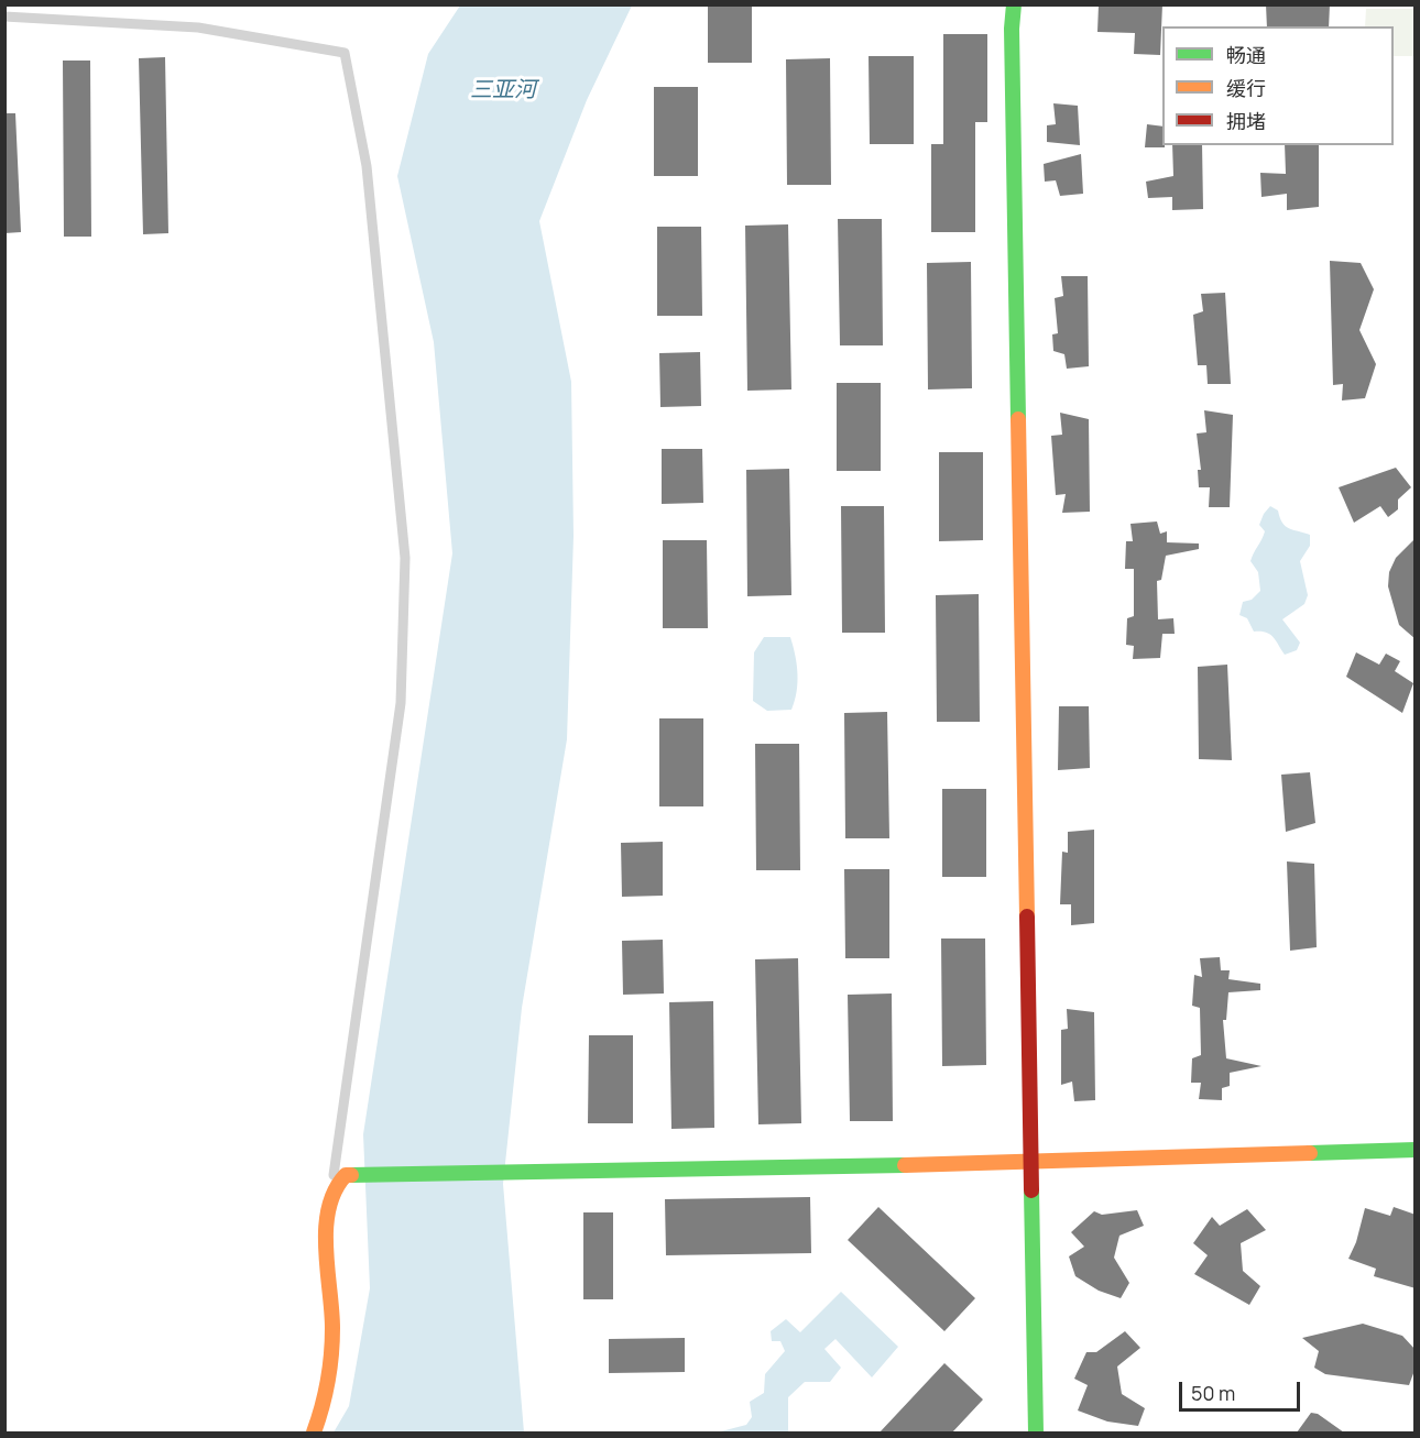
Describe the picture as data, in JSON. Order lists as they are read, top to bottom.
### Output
{
  "water": ["三亚河"],
  "legend": ["畅通", "缓行", "拥堵"],
  "scale_bar": "50 m"
}
